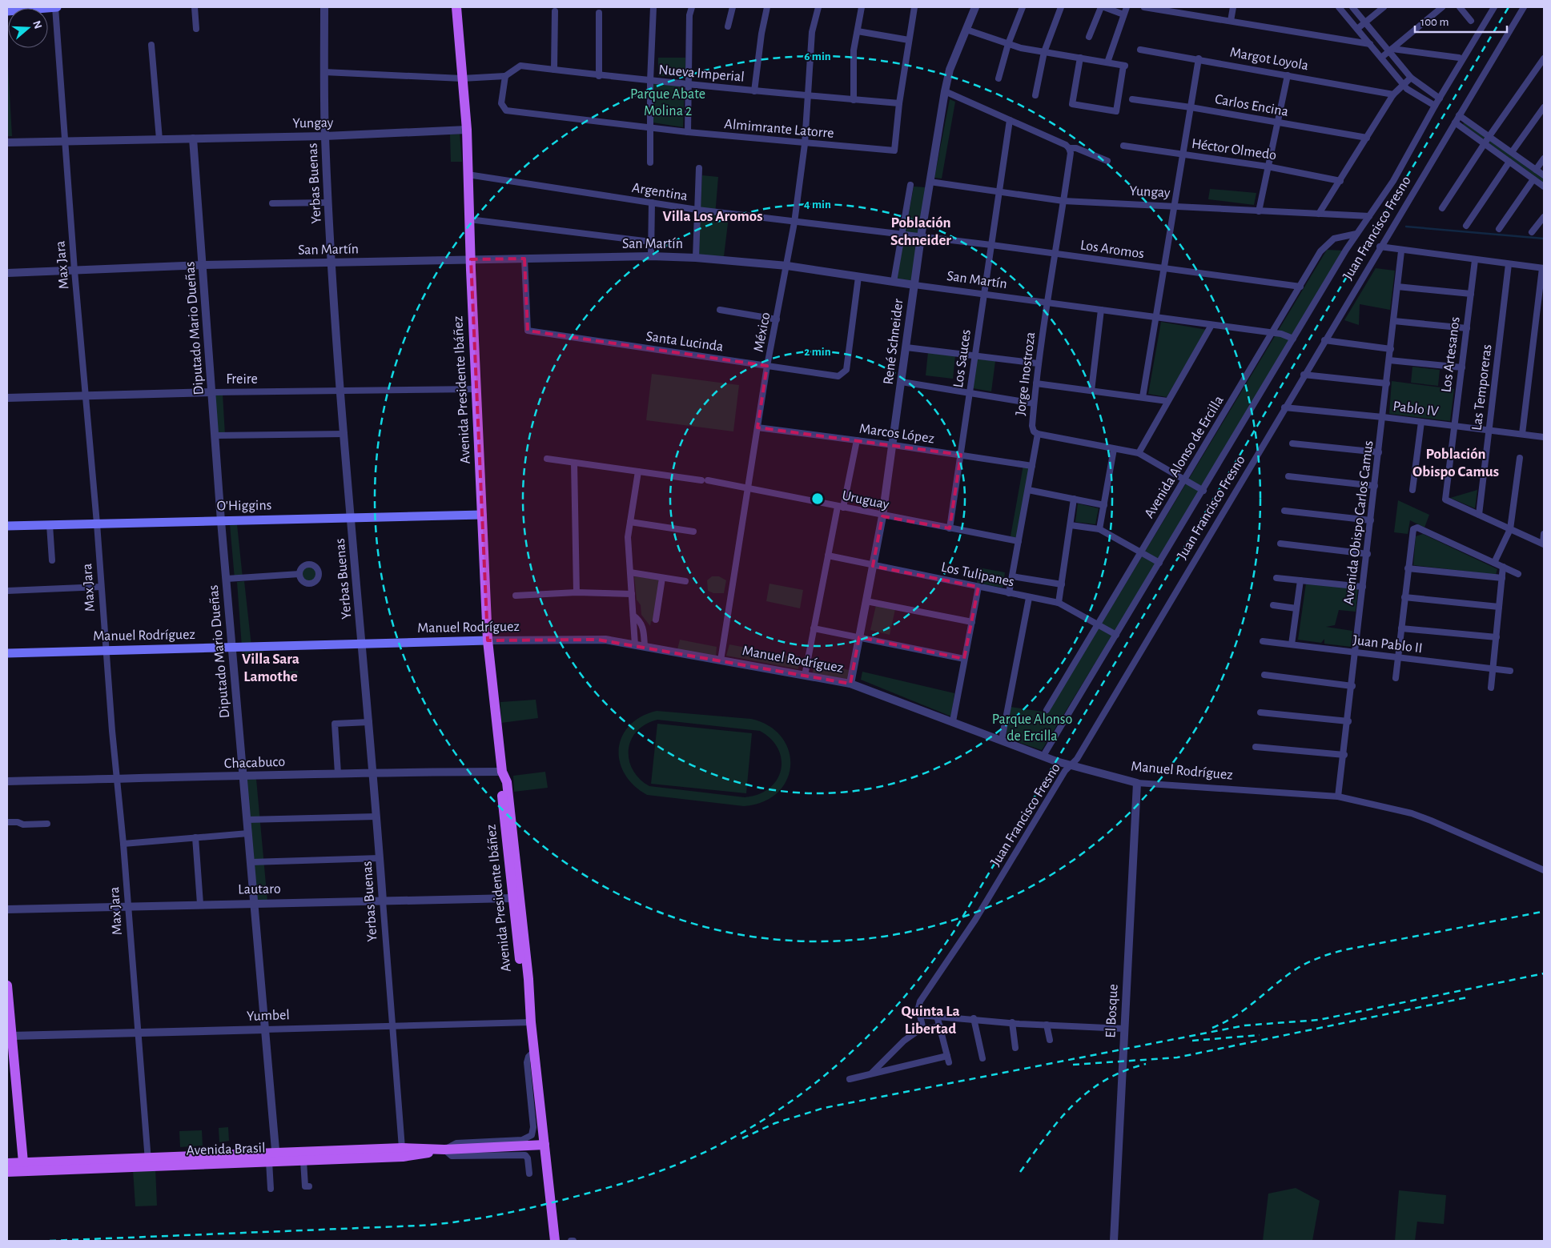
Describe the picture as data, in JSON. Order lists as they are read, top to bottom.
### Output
{
  "streets": {
    "main road": [
      "Avenida Presidente Ibáñez",
      "O'Higgins",
      "Manuel Rodríguez",
      "Avenida Brasil"
    ],
    "street": [
      "Margot Loyola",
      "Nueva Imperial",
      "Carlos Encina",
      "Yungay",
      "Almimrante Latorre",
      "Héctor Olmedo",
      "Yerbas Buenas",
      "Argentina",
      "Juan Francisco Fresno",
      "San Martín",
      "Los Aromos",
      "Max Jara",
      "Diputado Mario Dueñas",
      "México",
      "Santa Lucinda",
      "René Schneider",
      "Los Artesanos",
      "Los Sauces",
      "Jorge Inostroza",
      "Freire",
      "Las Temporeras",
      "Pablo IV",
      "Marcos López",
      "Avenida Alonso de Ercilla",
      "Uruguay",
      "Avenida Obispo Carlos Camus",
      "Los Tulipanes",
      "Juan Pablo II",
      "Chacabuco",
      "Lautaro",
      "El Bosque",
      "Yumbel"
    ]
  },
  "crossings": [
    ["Nueva Imperial", "Almimrante Latorre"],
    ["Nueva Imperial", "México"],
    ["Yungay", "Yerbas Buenas"],
    ["Yungay", "Max Jara"],
    ["Yungay", "Diputado Mario Dueñas"],
    ["Yungay", "René Schneider"],
    ["Yungay", "Los Sauces"],
    ["Yungay", "Jorge Inostroza"],
    ["Yungay", "Avenida Presidente Ibáñez"],
    ["Almimrante Latorre", "México"],
    ["Yerbas Buenas", "San Martín"],
    ["Yerbas Buenas", "Freire"],
    ["Yerbas Buenas", "O'Higgins"],
    ["Yerbas Buenas", "Manuel Rodríguez"],
    ["Yerbas Buenas", "Chacabuco"],
    ["Yerbas Buenas", "Lautaro"],
    ["Yerbas Buenas", "Yumbel"],
    ["Yerbas Buenas", "Avenida Brasil"],
    ["Argentina", "Los Aromos"],
    ["Argentina", "México"],
    ["Argentina", "René Schneider"],
    ["Argentina", "Avenida Presidente Ibáñez"],
    ["Juan Francisco Fresno", "Pablo IV"],
    ["Juan Francisco Fresno", "Manuel Rodríguez"],
    ["San Martín", "Max Jara"],
    ["San Martín", "Diputado Mario Dueñas"],
    ["San Martín", "México"],
    ["San Martín", "Santa Lucinda"],
    ["San Martín", "René Schneider"],
    ["San Martín", "Los Sauces"],
    ["San Martín", "Jorge Inostroza"],
    ["San Martín", "Avenida Presidente Ibáñez"],
    ["San Martín", "Avenida Alonso de Ercilla"],
    ["Los Aromos", "René Schneider"],
    ["Los Aromos", "Los Sauces"],
    ["Los Aromos", "Jorge Inostroza"],
    ["Los Aromos", "Avenida Alonso de Ercilla"],
    ["Max Jara", "Freire"],
    ["Max Jara", "O'Higgins"],
    ["Max Jara", "Manuel Rodríguez"],
    ["Max Jara", "Chacabuco"],
    ["Max Jara", "Lautaro"],
    ["Max Jara", "Yumbel"],
    ["Max Jara", "Avenida Brasil"],
    ["Diputado Mario Dueñas", "Freire"],
    ["Diputado Mario Dueñas", "O'Higgins"],
    ["Diputado Mario Dueñas", "Manuel Rodríguez"],
    ["Diputado Mario Dueñas", "Chacabuco"],
    ["Diputado Mario Dueñas", "Lautaro"],
    ["Diputado Mario Dueñas", "Yumbel"],
    ["Diputado Mario Dueñas", "Avenida Brasil"],
    ["México", "Santa Lucinda"],
    ["México", "Marcos López"],
    ["México", "Uruguay"],
    ["México", "Manuel Rodríguez"],
    ["René Schneider", "Marcos López"],
    ["René Schneider", "Uruguay"],
    ["René Schneider", "Los Tulipanes"],
    ["René Schneider", "Manuel Rodríguez"],
    ["Los Artesanos", "Las Temporeras"],
    ["Los Artesanos", "Pablo IV"],
    ["Los Sauces", "Marcos López"],
    ["Los Sauces", "Uruguay"],
    ["Jorge Inostroza", "Marcos López"],
    ["Jorge Inostroza", "Uruguay"],
    ["Jorge Inostroza", "Los Tulipanes"],
    ["Freire", "Avenida Presidente Ibáñez"],
    ["Las Temporeras", "Pablo IV"],
    ["Avenida Presidente Ibáñez", "O'Higgins"],
    ["Avenida Presidente Ibáñez", "Manuel Rodríguez"],
    ["Avenida Presidente Ibáñez", "Chacabuco"],
    ["Avenida Presidente Ibáñez", "Lautaro"],
    ["Avenida Presidente Ibáñez", "Yumbel"],
    ["Avenida Presidente Ibáñez", "Avenida Brasil"],
    ["Pablo IV", "Avenida Obispo Carlos Camus"],
    ["Avenida Alonso de Ercilla", "Los Tulipanes"],
    ["Avenida Obispo Carlos Camus", "Manuel Rodríguez"],
    ["Avenida Obispo Carlos Camus", "Juan Pablo II"],
    ["Manuel Rodríguez", "El Bosque"]
  ],
  "districts": [
    "Villa Los Aromos",
    "Población Schneider",
    "Población Obispo Camus",
    "Villa Sara Lamothe",
    "Quinta La Libertad"
  ],
  "parks": ["Parque Abate Molina 2", "Parque Alonso de Ercilla"],
  "scale_bar": "100 m",
  "north": "right",
  "rings": ["6 min", "4 min", "2 min"]
}
